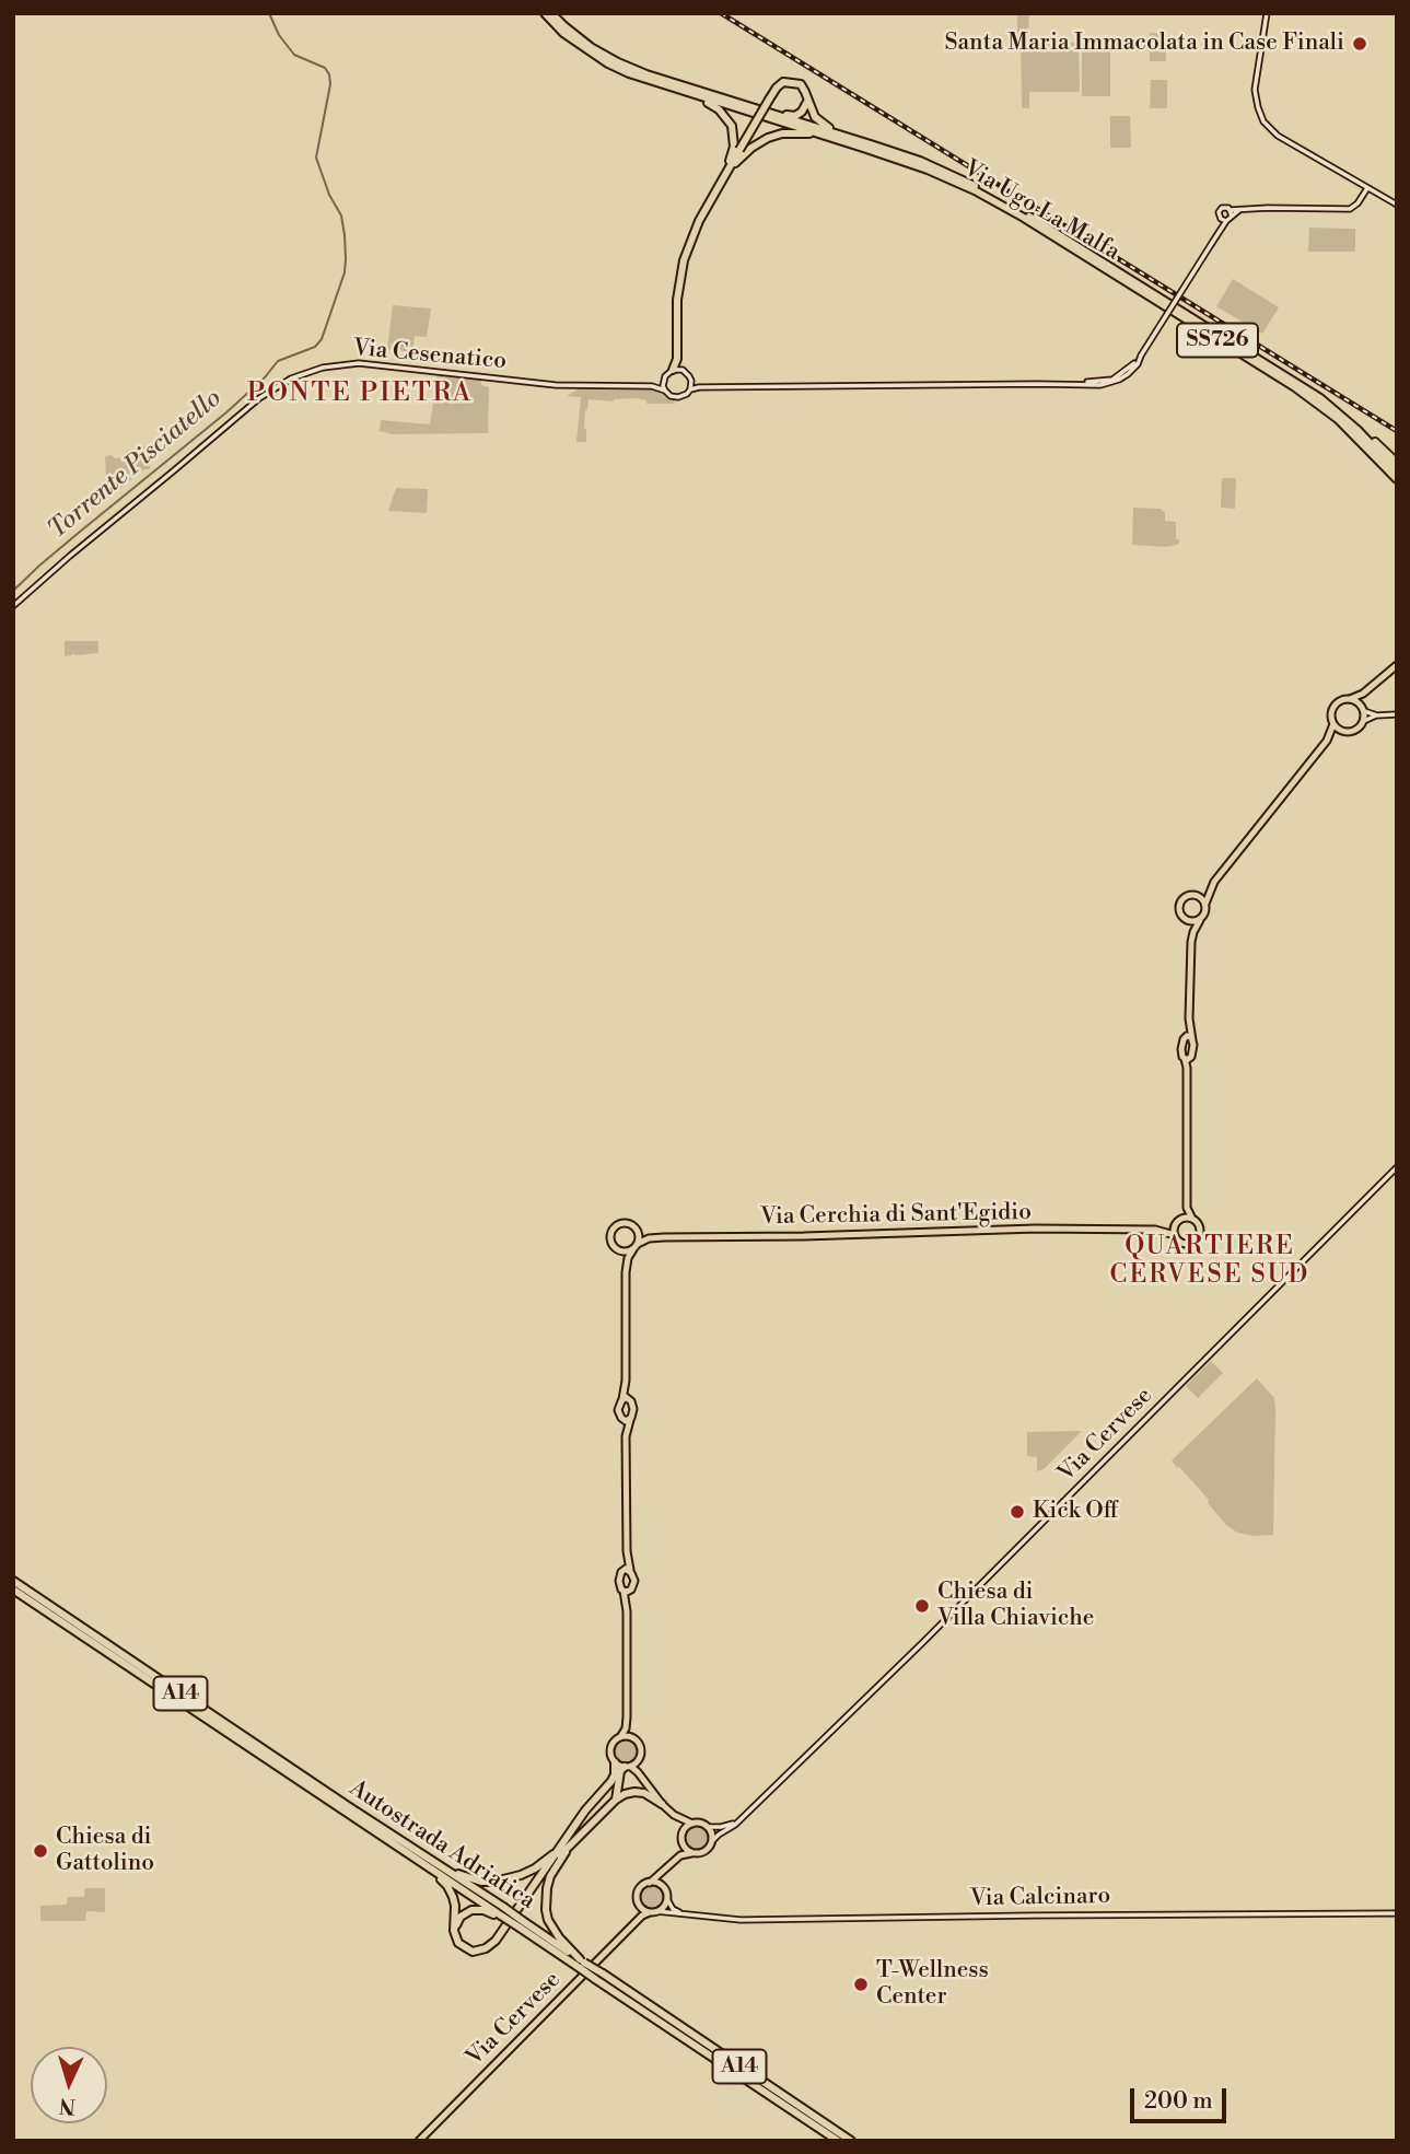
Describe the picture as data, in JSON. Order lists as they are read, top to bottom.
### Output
{
  "streets": {
    "highway": [
      "Via Ugo La Malfa",
      "SS726",
      "A14",
      "Autostrada Adriatica"
    ],
    "main road": [
      "Via Cesenatico",
      "Via Cerchia di Sant'Egidio",
      "Via Cervese",
      "Via Calcinaro"
    ]
  },
  "crossings": [
    ["Via Cervese", "Via Calcinaro"]
  ],
  "districts": ["PONTE PIETRA", "QUARTIERE CERVESE SUD"],
  "water": ["Torrente Pisciatello"],
  "places": [
    "Santa Maria Immacolata in Case Finali",
    "Kick Off",
    "Chiesa di Villa Chiaviche",
    "Chiesa di Gattolino",
    "T-Wellness Center"
  ],
  "scale_bar": "200 m",
  "north": "bottom"
}
